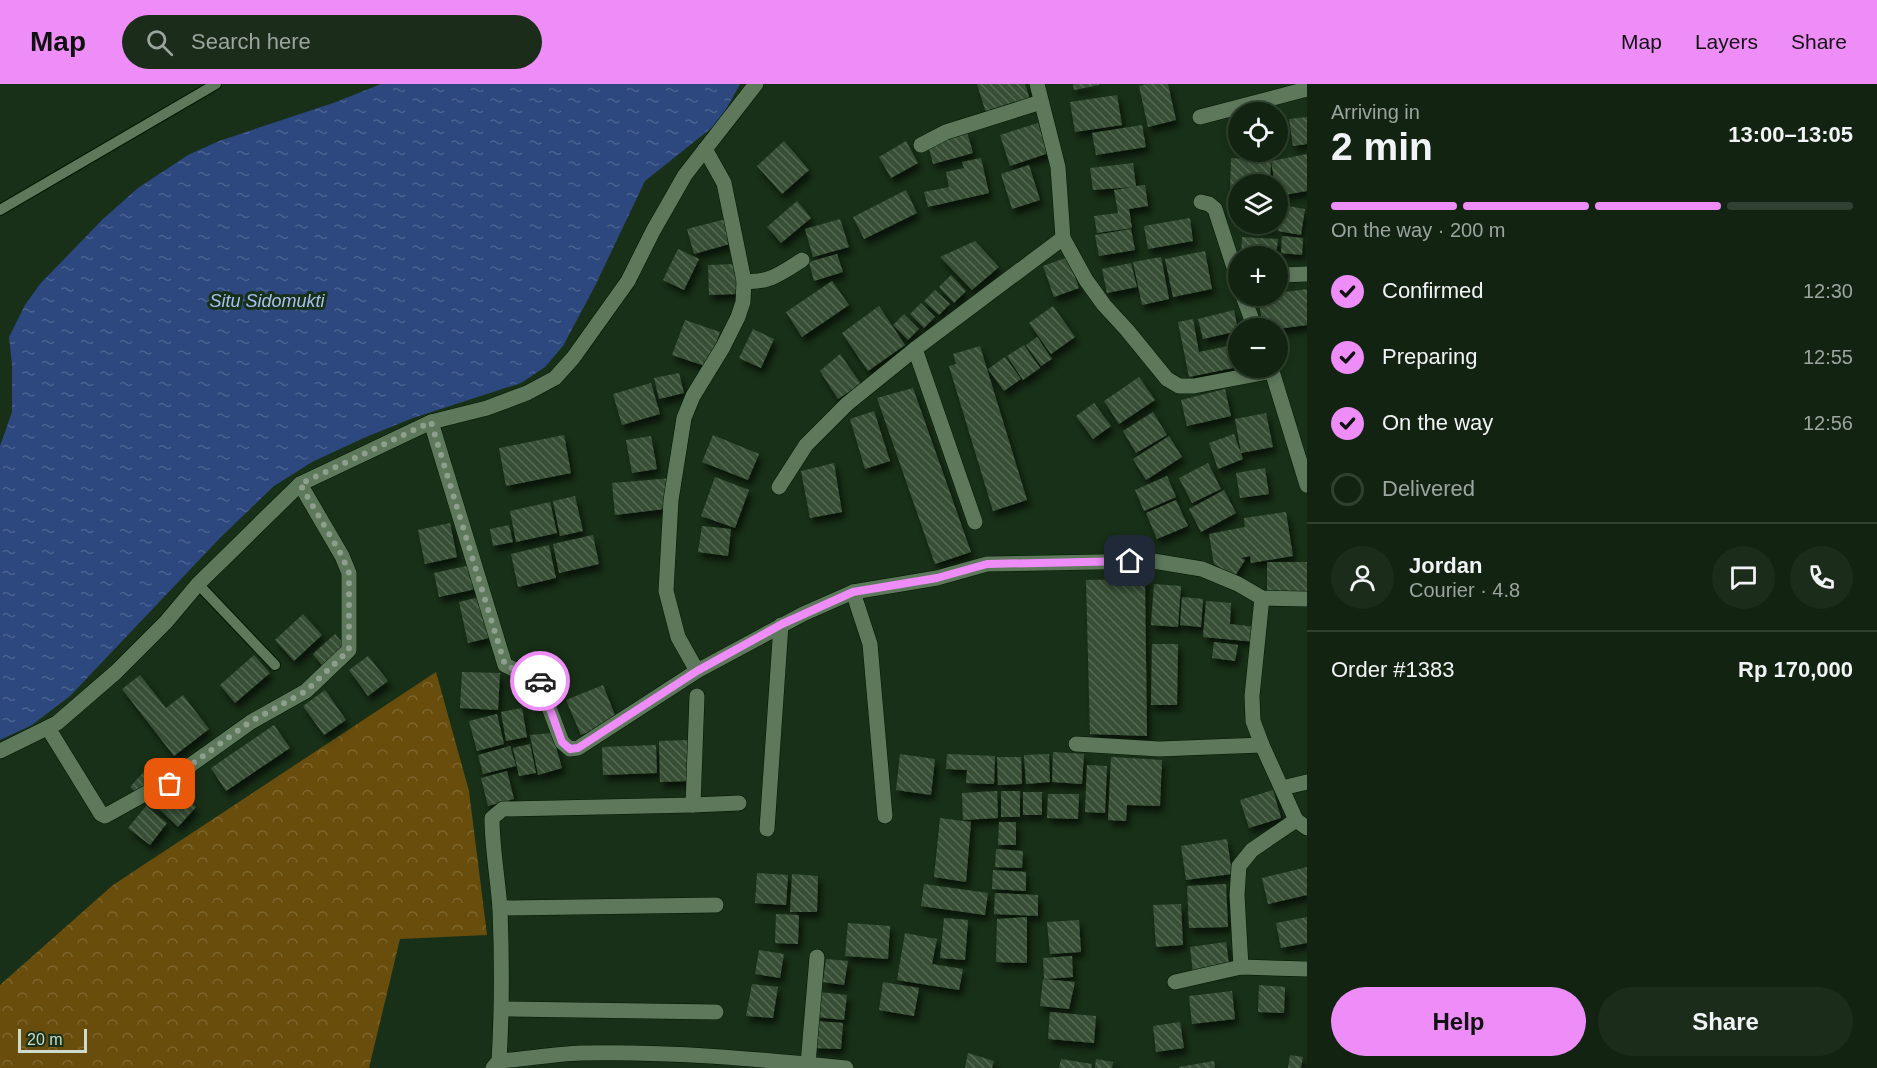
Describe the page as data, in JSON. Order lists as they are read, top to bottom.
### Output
{
  "water": ["Situ Sidomukti"],
  "scale_bar": "20 m",
  "page": {
    "header": "Map",
    "search": "Search here",
    "nav": ["Map", "Layers", "Share"],
    "heading": ["2 min", "Arriving in", "13:00–13:05"],
    "panel": [
      "Jordan",
      "Courier · 4.8",
      "Order #1383",
      "Rp 170,000"
    ],
    "map_buttons": ["+", "−"],
    "bar": "On the way · 200 m",
    "list": [
      ["Confirmed", "12:30"],
      ["Preparing", "12:55"],
      ["On the way", "12:56"],
      "Delivered"
    ],
    "buttons": ["Help", "Share"],
    "scale": "20 m"
  }
}
